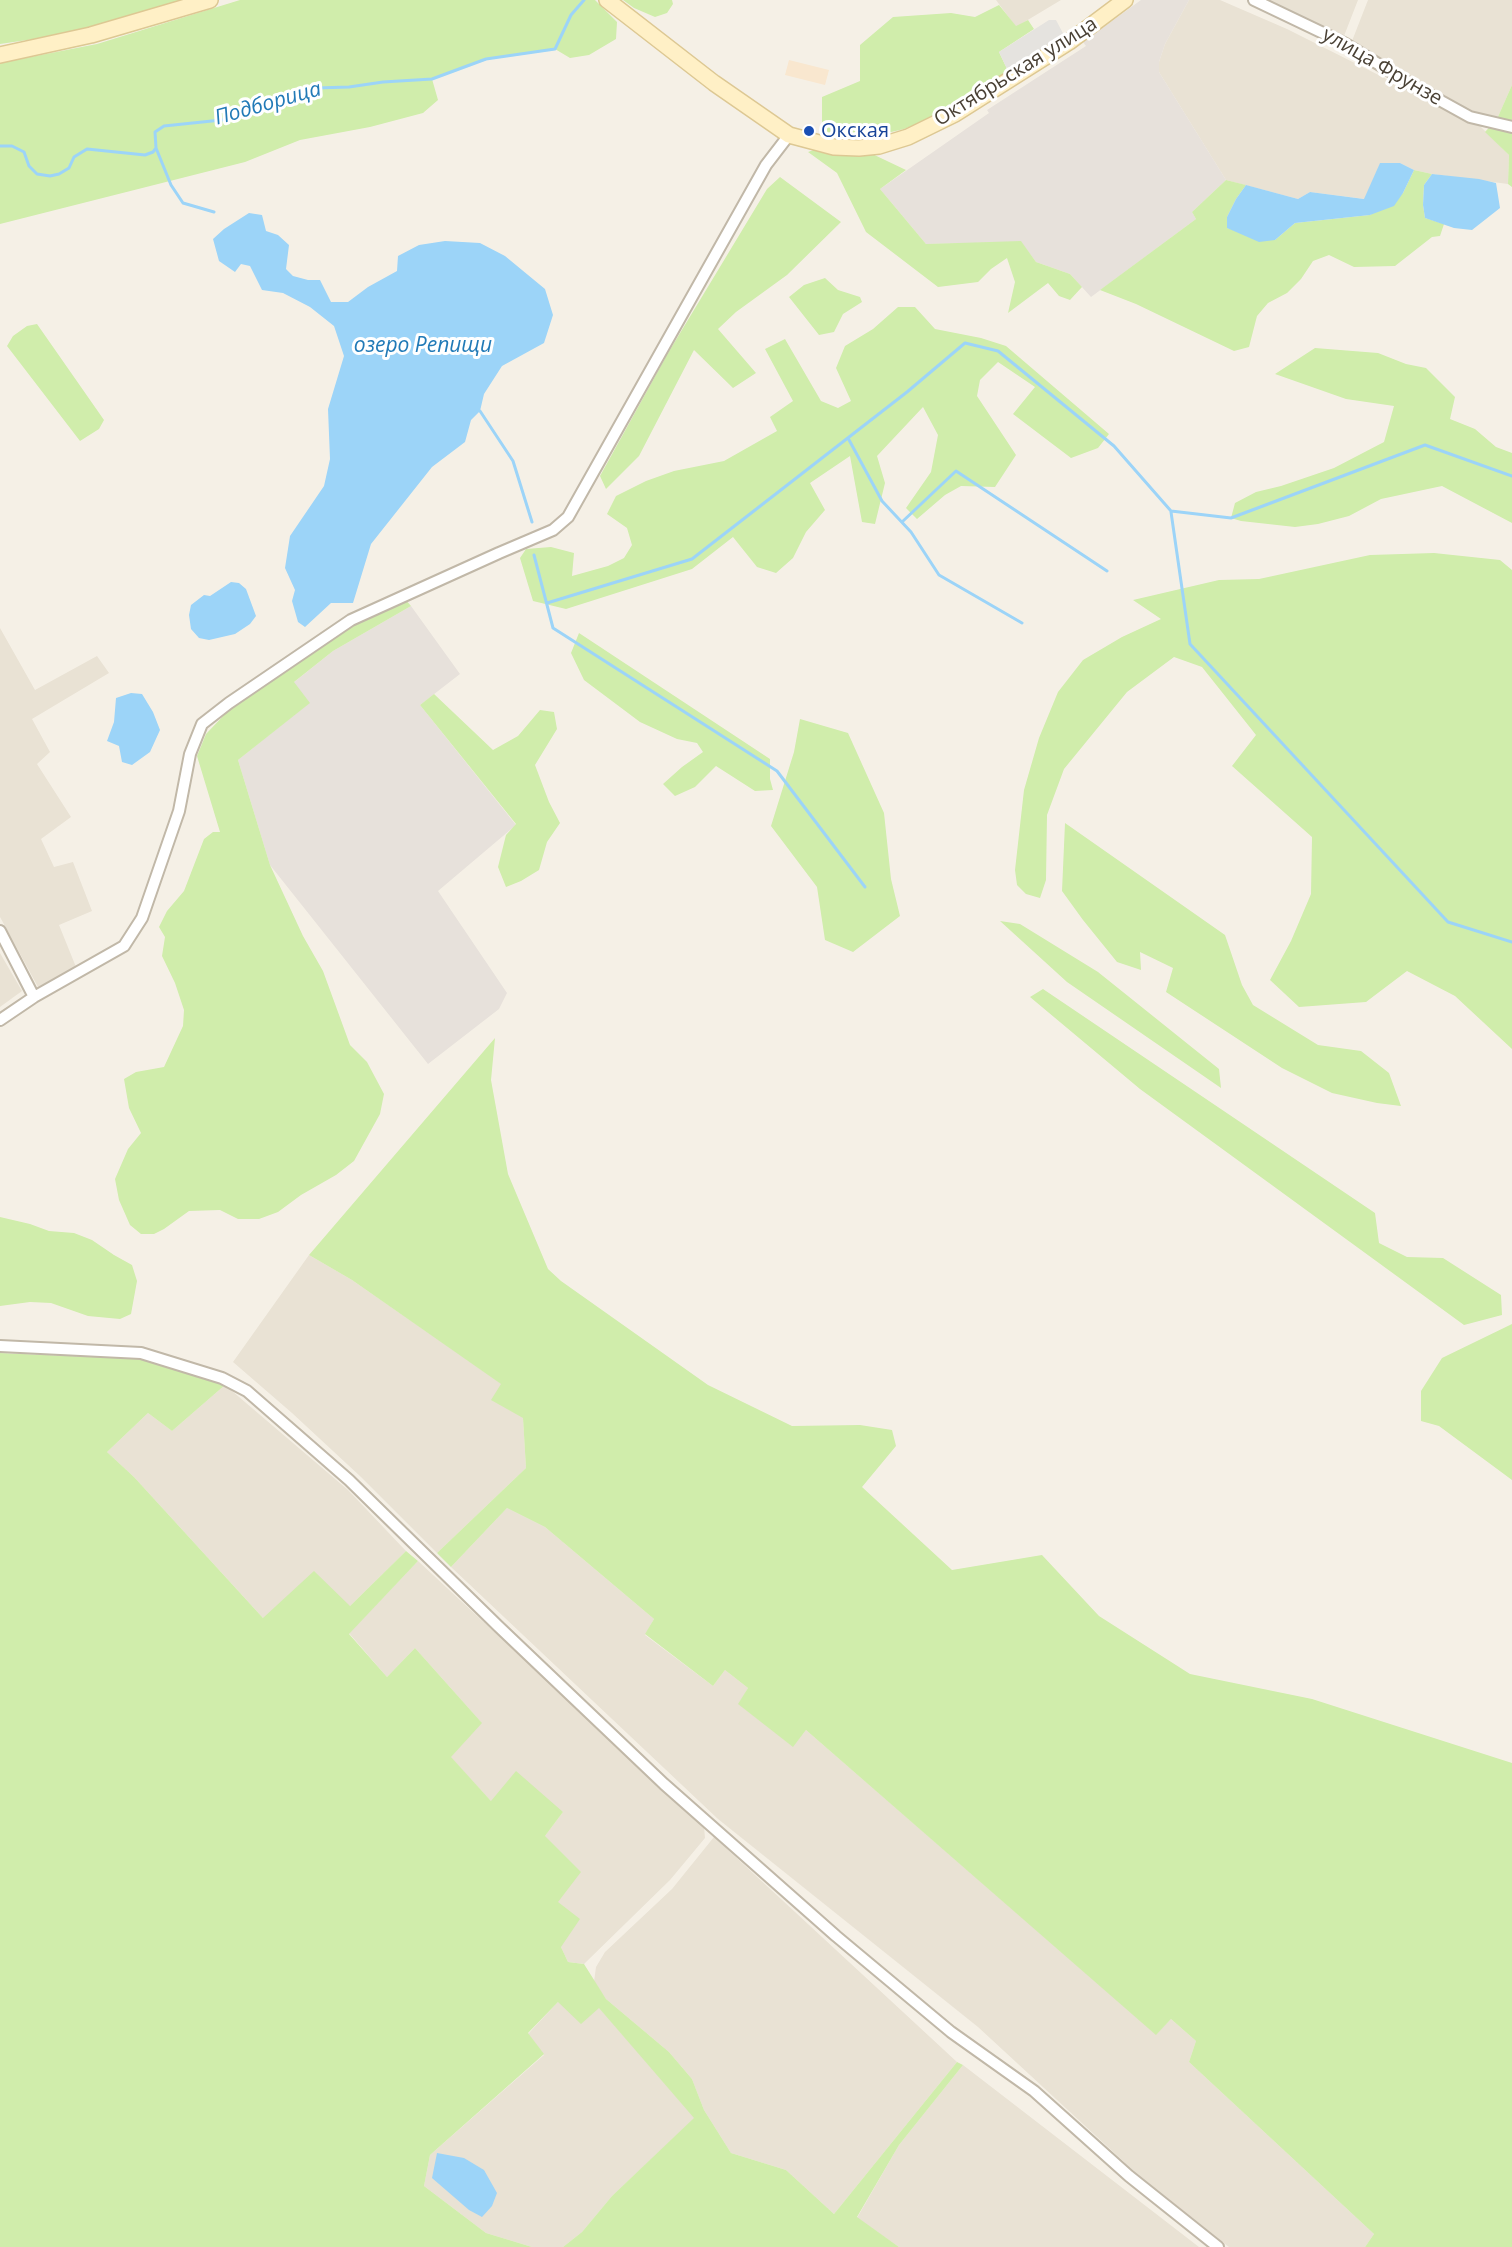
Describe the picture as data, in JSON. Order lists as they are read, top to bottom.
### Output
{
  "streets": {
    "main road": ["Октябрьская улица"],
    "street": ["улица Фрунзе"]
  },
  "water": ["Подборица", "озеро Репищи"],
  "places": ["Окская"]
}
